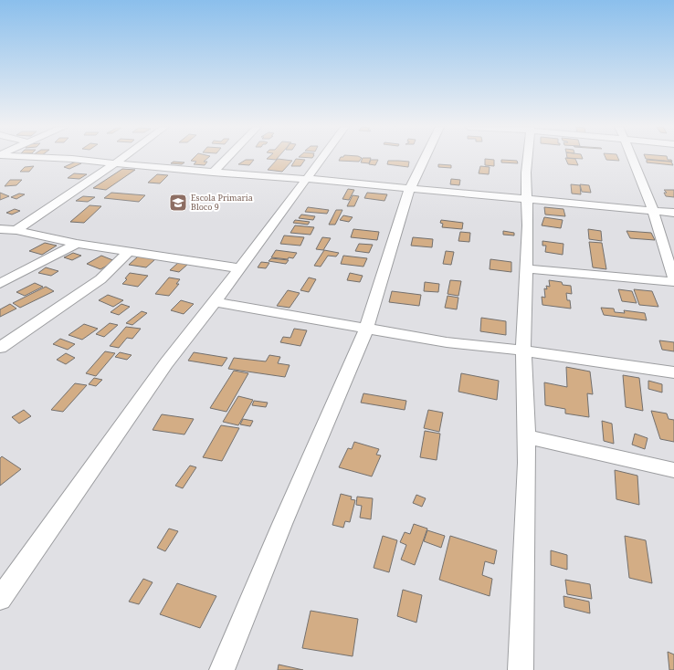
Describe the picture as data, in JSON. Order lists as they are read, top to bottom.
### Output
{
  "places": {
    "school or university": ["Escola Primaria Bloco 9"]
  }
}
